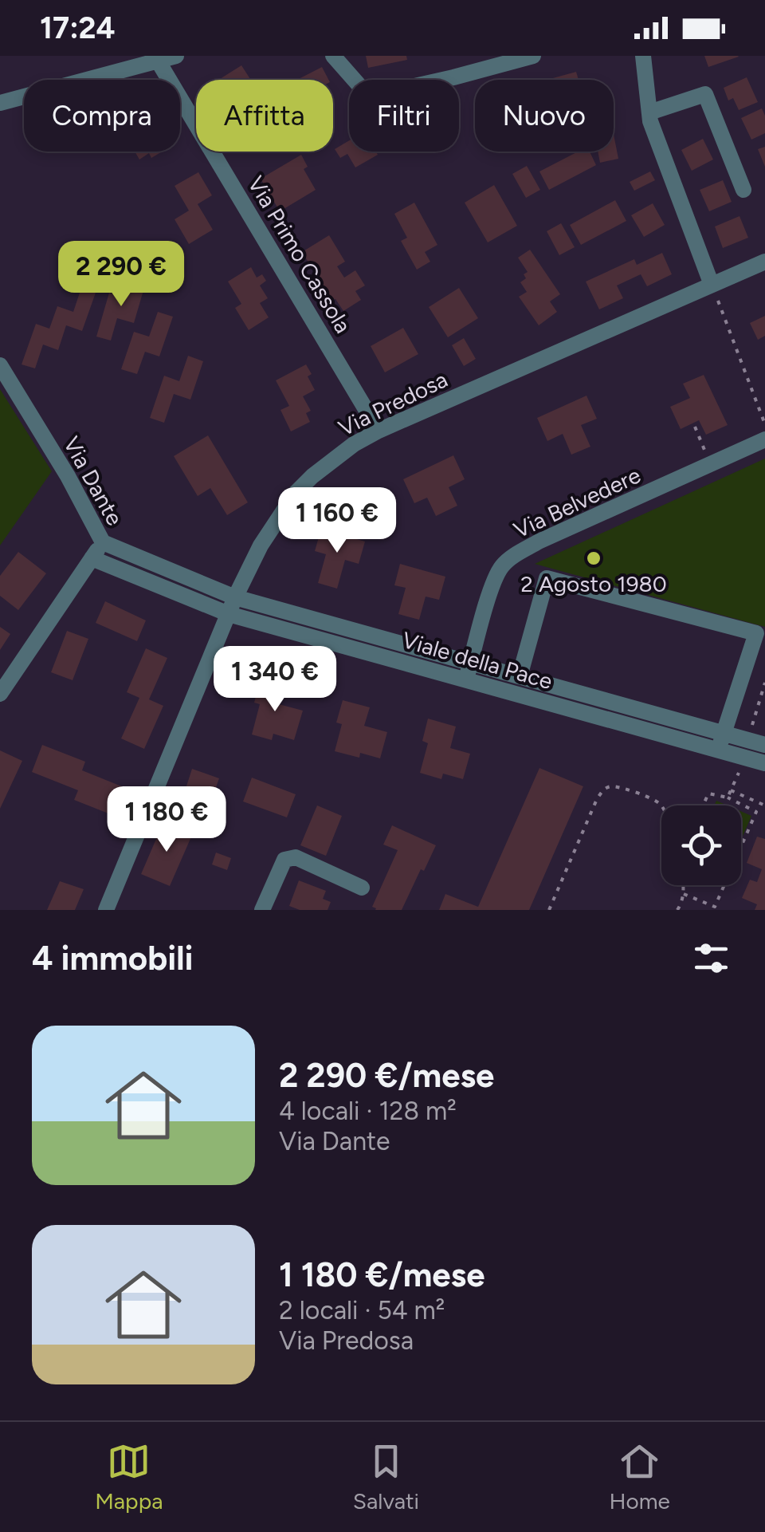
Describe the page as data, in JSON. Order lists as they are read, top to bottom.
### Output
{
  "streets": {
    "street": [
      "Via Primo Cassola",
      "Via Predosa",
      "Via Dante",
      "Via Belvedere",
      "Viale della Pace"
    ]
  },
  "crossings": [
    ["Via Primo Cassola", "Via Predosa"],
    ["Via Predosa", "Viale della Pace"],
    ["Via Dante", "Viale della Pace"],
    ["Via Belvedere", "Viale della Pace"]
  ],
  "places": ["2 Agosto 1980"],
  "page": {
    "status": "17:24",
    "chip": [
      "Compra",
      "Affitta",
      "Filtri",
      "Nuovo"
    ],
    "price": [
      "2 290 €",
      "1 160 €",
      "1 340 €",
      "1 180 €"
    ],
    "heading": "4 immobili",
    "list": [
      {
        "name": "2 290 €/mese",
        "note": "4 locali · 128 m² · Via Dante"
      },
      {
        "name": "1 180 €/mese",
        "note": "2 locali · 54 m² · Via Predosa"
      }
    ],
    "tabs": ["Mappa", "Salvati", "Home"]
  }
}
